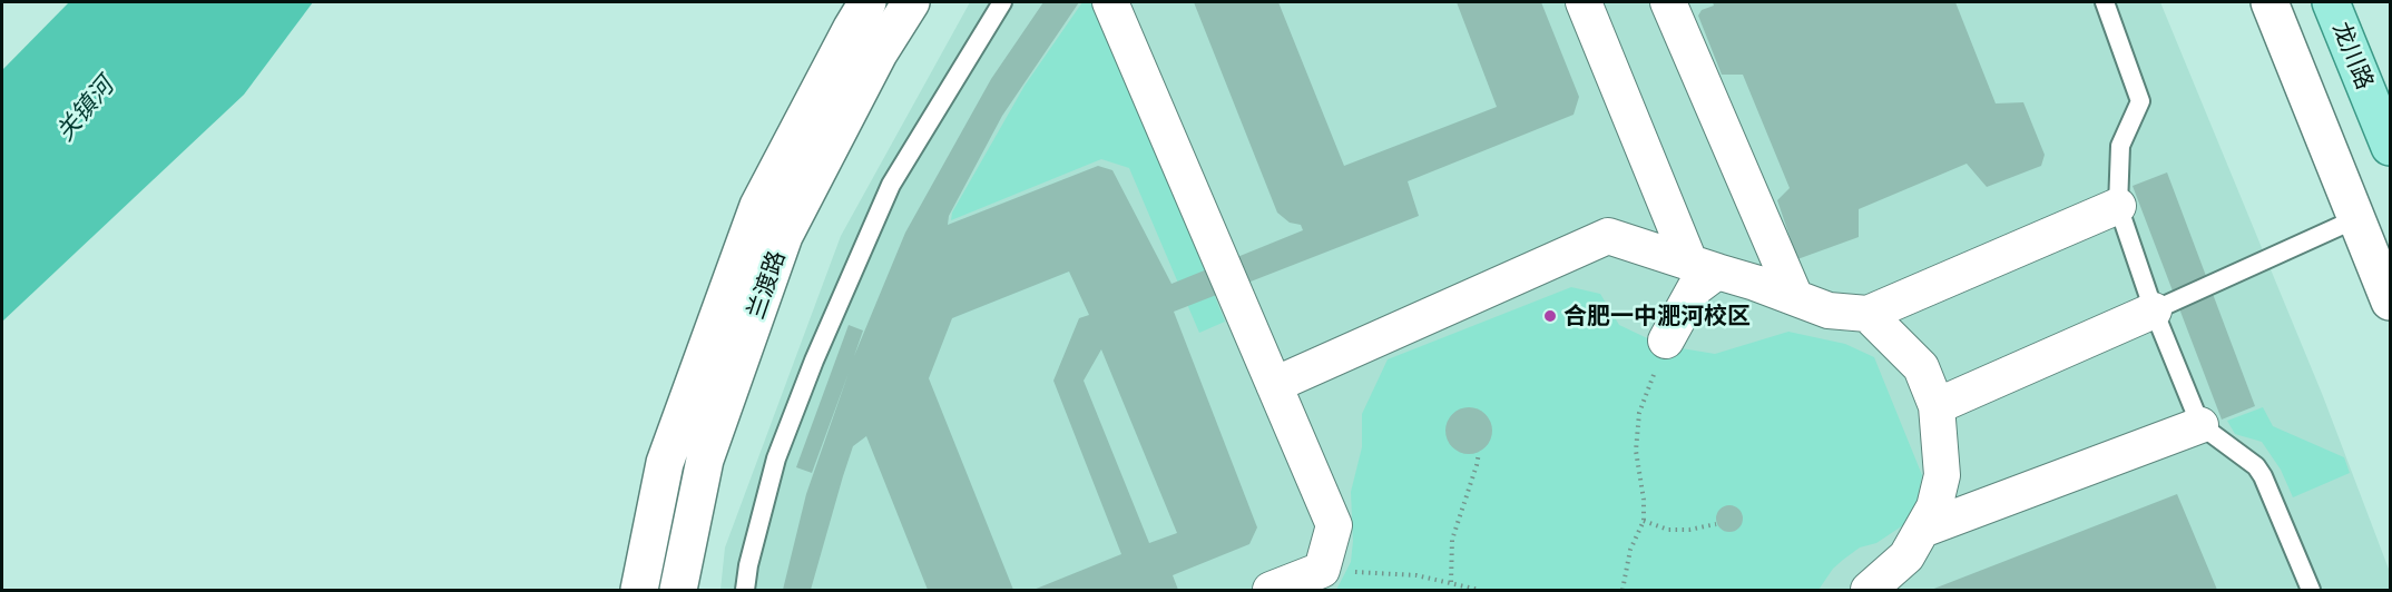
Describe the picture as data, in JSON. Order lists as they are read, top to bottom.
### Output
{
  "streets": {
    "main road": ["龙川路"],
    "street": ["兰渡路"]
  },
  "water": ["关镇河"],
  "places": ["合肥一中淝河校区"]
}
